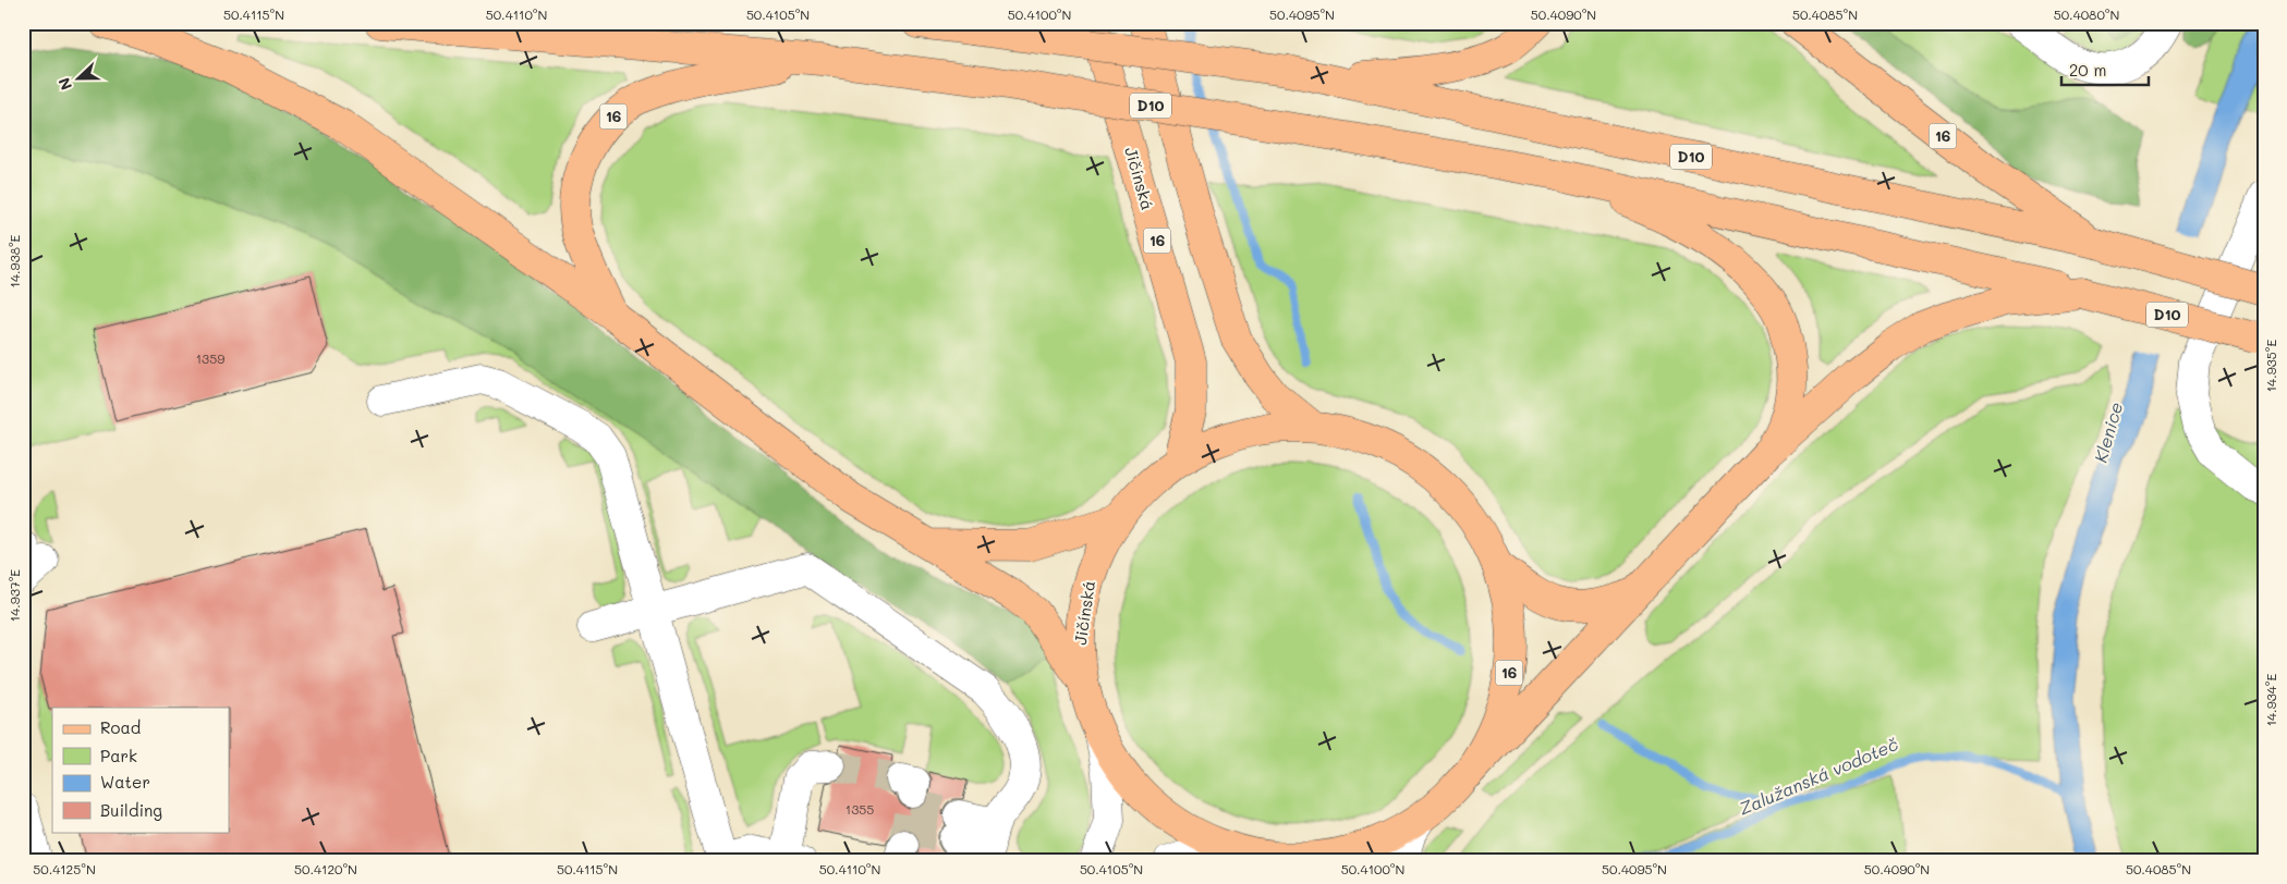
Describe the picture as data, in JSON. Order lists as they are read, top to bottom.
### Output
{
  "streets": {
    "main road": ["D10", "16", "Jičínská"]
  },
  "crossings": [
    ["D10", "16"]
  ],
  "water": ["Klenice", "Zalužanská vodoteč"],
  "house_numbers": ["1359", "1355"],
  "legend": [
    "Road",
    "Park",
    "Water",
    "Building"
  ],
  "scale_bar": "20 m",
  "north": "left",
  "coordinates": [
    "50.4115°N",
    "50.4110°N",
    "50.4105°N",
    "50.4100°N",
    "50.4095°N",
    "50.4090°N",
    "50.4085°N",
    "50.4080°N",
    "14.938°E",
    "14.935°E",
    "14.937°E",
    "14.934°E",
    "50.4125°N",
    "50.4120°N"
  ]
}
